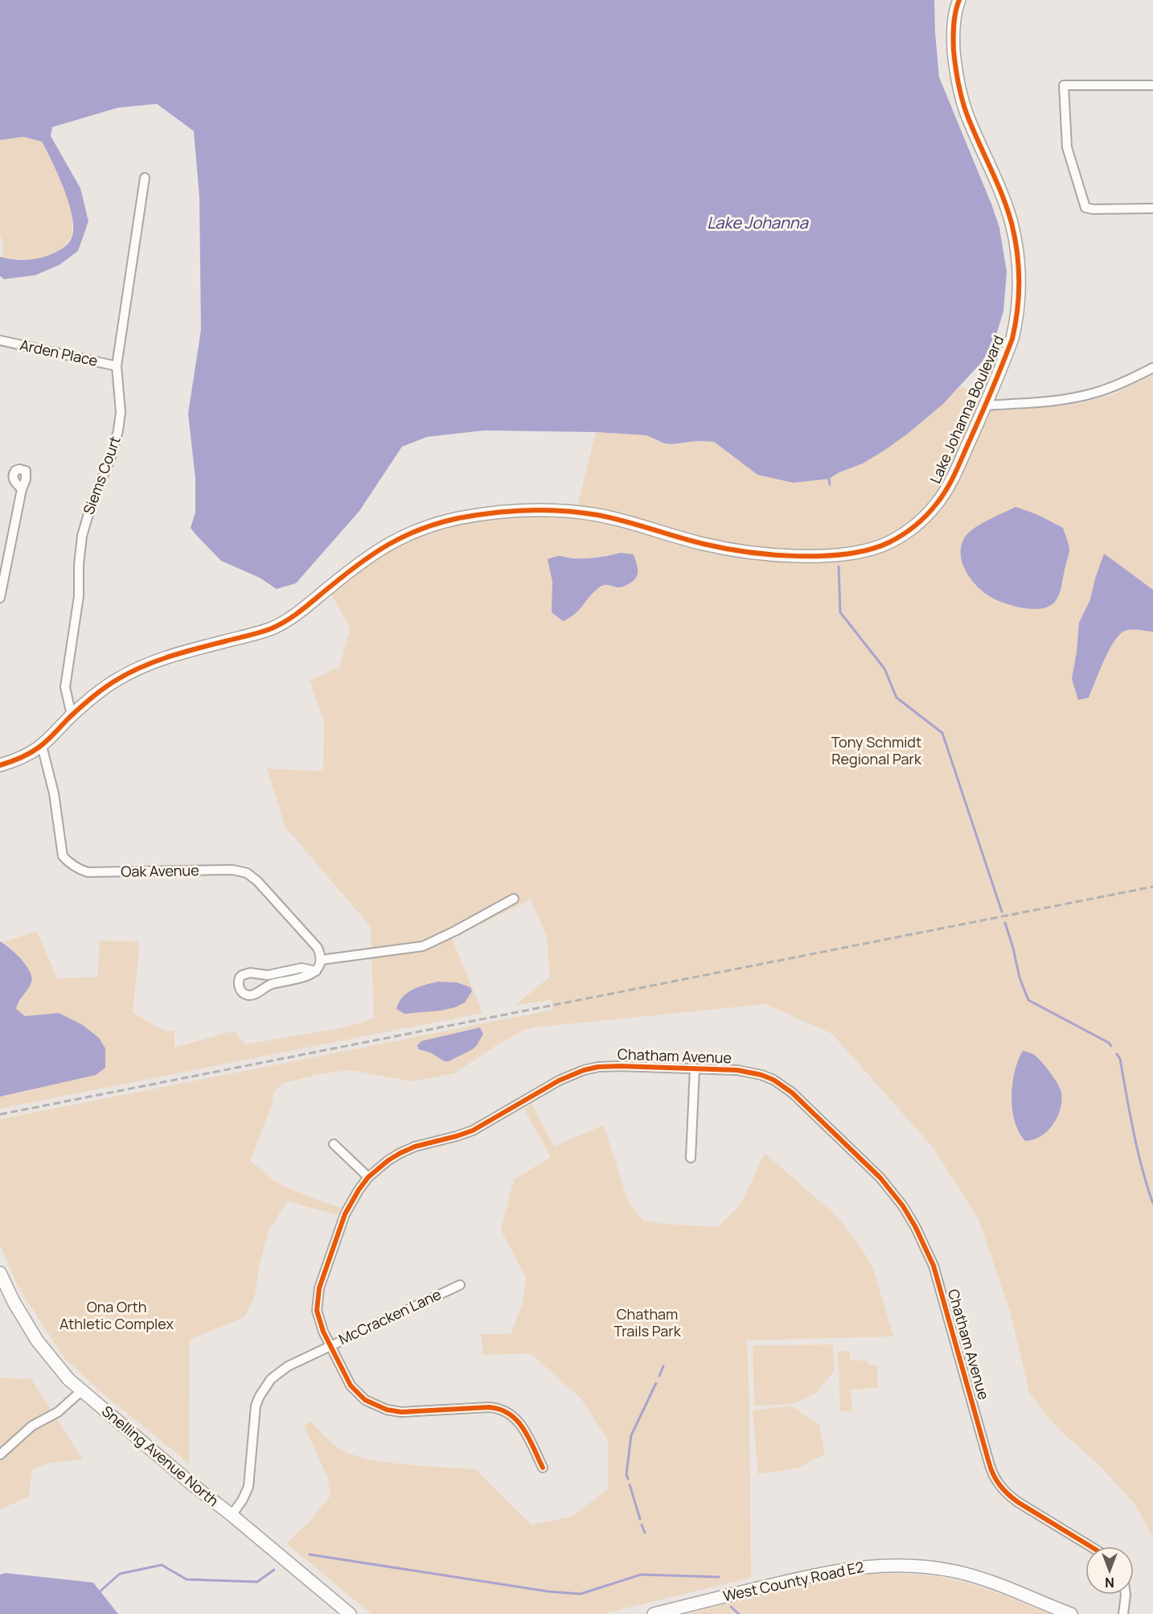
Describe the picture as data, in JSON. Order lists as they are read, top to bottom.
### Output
{
  "streets": {
    "street": [
      "Arden Place",
      "Lake Johanna Boulevard",
      "Siems Court",
      "Oak Avenue",
      "Chatham Avenue",
      "McCracken Lane",
      "Snelling Avenue North",
      "West County Road E2"
    ]
  },
  "crossings": [
    ["Arden Place", "Siems Court"],
    ["Lake Johanna Boulevard", "Siems Court"],
    ["Lake Johanna Boulevard", "Oak Avenue"],
    ["Chatham Avenue", "McCracken Lane"],
    ["McCracken Lane", "Snelling Avenue North"]
  ],
  "water": ["Lake Johanna"],
  "parks": ["Tony Schmidt Regional Park", "Ona Orth Athletic Complex", "Chatham Trails Park"],
  "north": "bottom"
}
